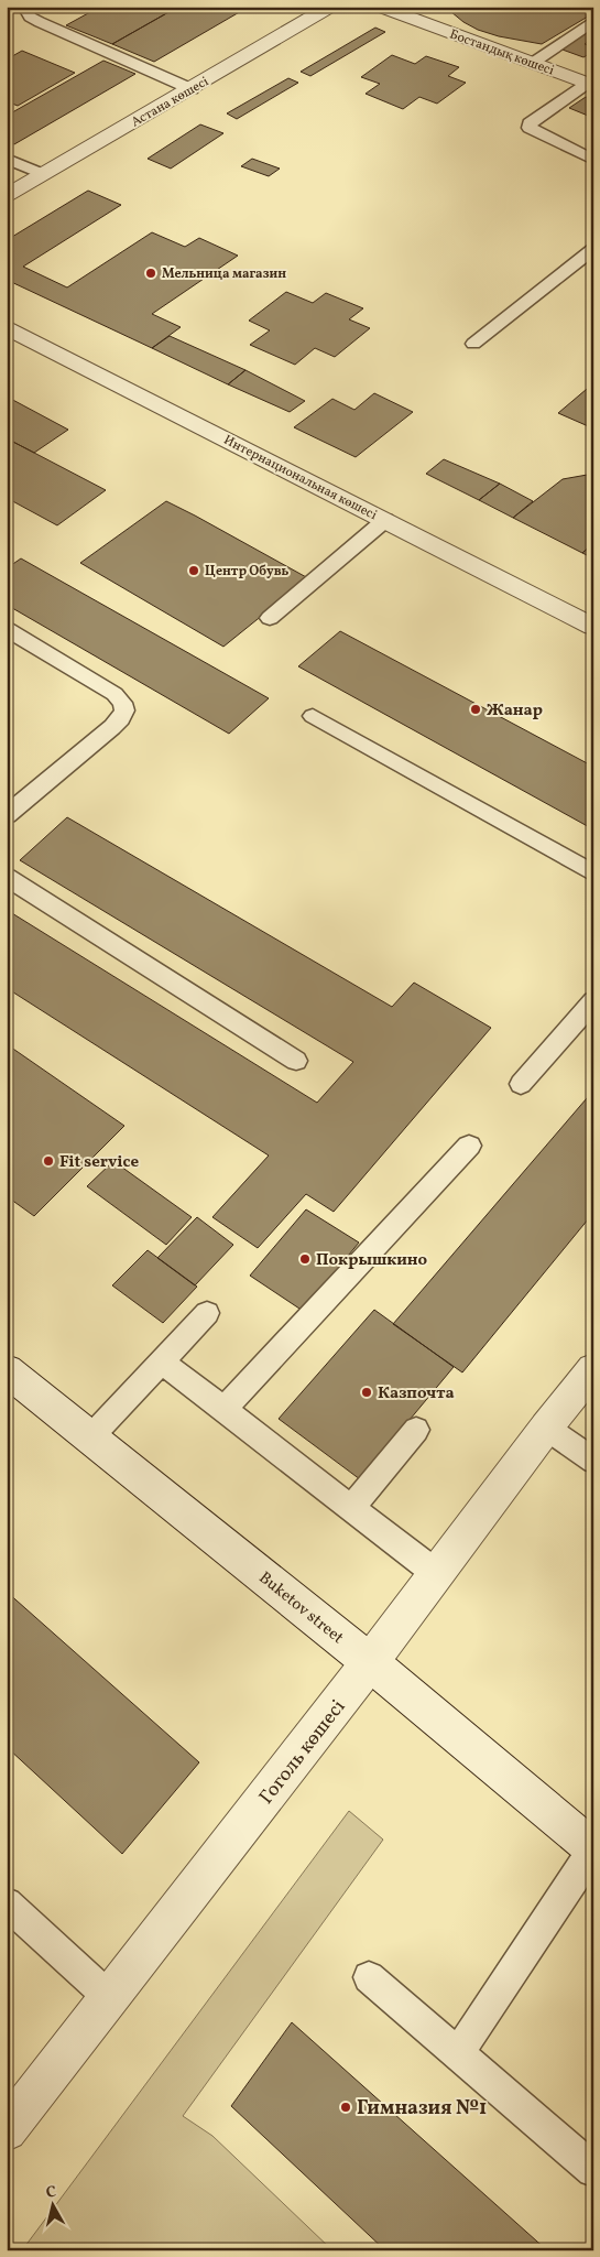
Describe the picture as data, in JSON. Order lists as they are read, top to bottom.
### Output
{
  "streets": {
    "street": [
      "Бостандық көшесі",
      "Астана көшесі",
      "Интернациональная көшесі",
      "Buketov street",
      "Гоголь көшесі"
    ]
  },
  "crossings": [
    ["Buketov street", "Гоголь көшесі"]
  ],
  "places": [
    "Мельница магазин",
    "Центр Обувь",
    "Жанар",
    "Fit service",
    "Покрышкино",
    "Казпочта",
    "Гимназия №1"
  ],
  "north": "top"
}
